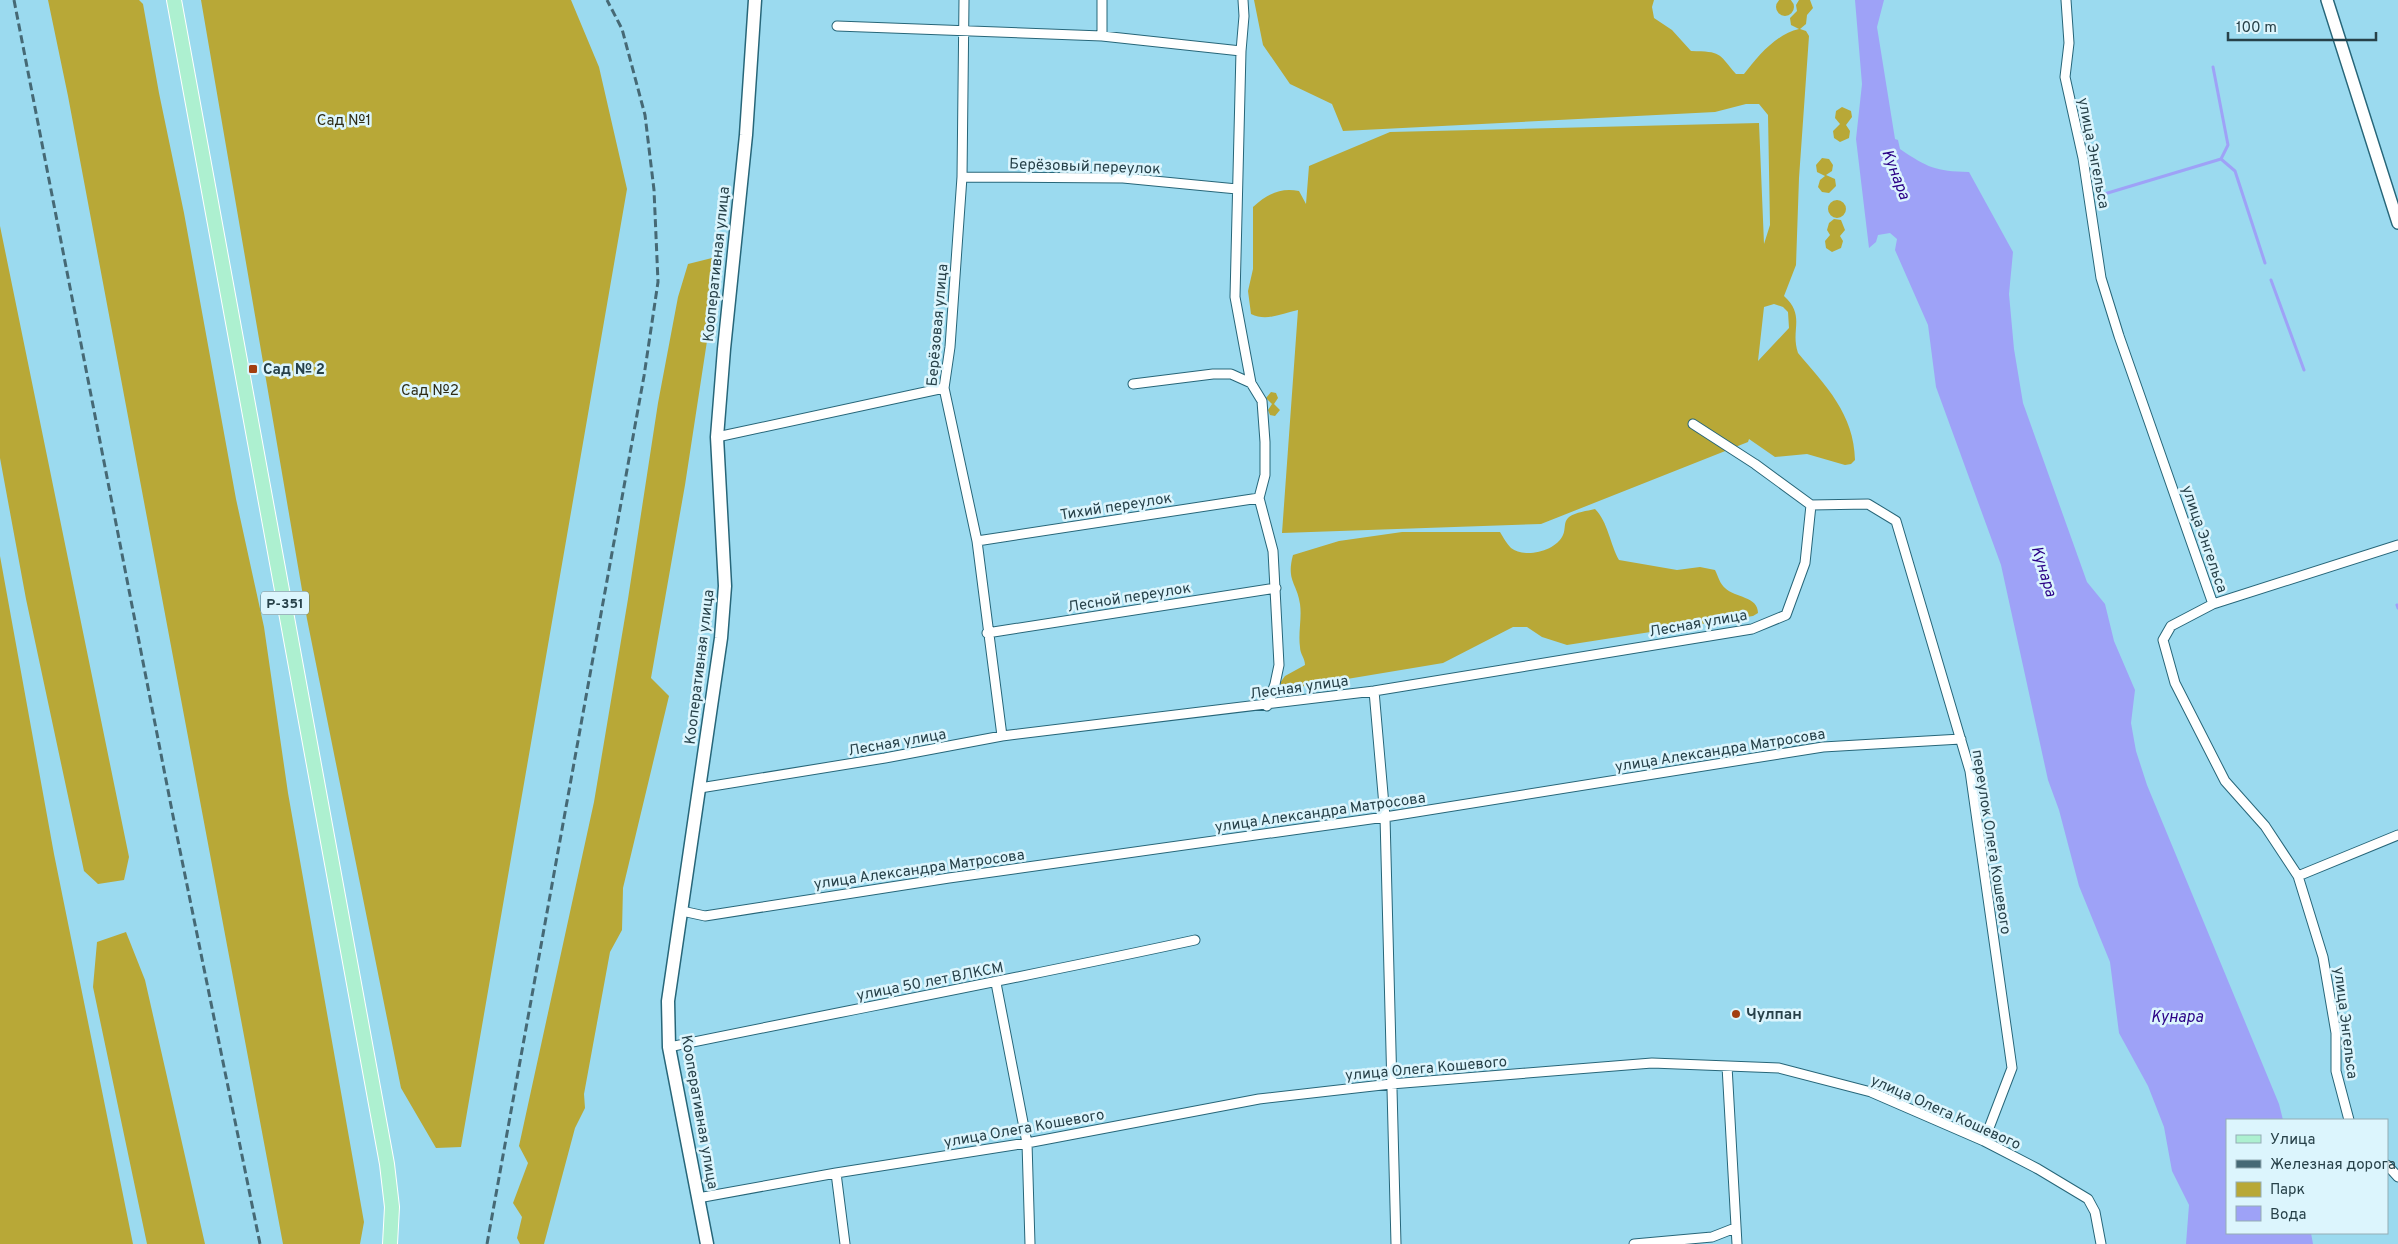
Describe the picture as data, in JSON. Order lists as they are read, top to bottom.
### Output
{
  "streets": {
    "main road": ["Кооперативная улица", "Р-351"],
    "street": [
      "улица Энгельса",
      "Берёзовый переулок",
      "Берёзовая улица",
      "Тихий переулок",
      "Лесной переулок",
      "Лесная улица",
      "улица Александра Матросова",
      "переулок Олега Кошевого",
      "улица 50 лет ВЛКСМ",
      "улица Олега Кошевого"
    ]
  },
  "crossings": [
    ["Берёзовый переулок", "Берёзовая улица"],
    ["Кооперативная улица", "Лесная улица"],
    ["Кооперативная улица", "улица Александра Матросова"],
    ["Кооперативная улица", "улица 50 лет ВЛКСМ"],
    ["Кооперативная улица", "улица Олега Кошевого"],
    ["Берёзовая улица", "Тихий переулок"],
    ["Берёзовая улица", "Лесной переулок"],
    ["Берёзовая улица", "Лесная улица"],
    ["Лесная улица", "переулок Олега Кошевого"],
    ["улица Александра Матросова", "переулок Олега Кошевого"],
    ["переулок Олега Кошевого", "улица Олега Кошевого"]
  ],
  "water": ["Кунара"],
  "parks": ["Сад №1", "Сад №2"],
  "places": {
    "transit": ["Сад № 2"],
    "other": ["Чулпан"]
  },
  "legend": [
    "Улица",
    "Железная дорога",
    "Парк",
    "Вода"
  ],
  "scale_bar": "100 m"
}
